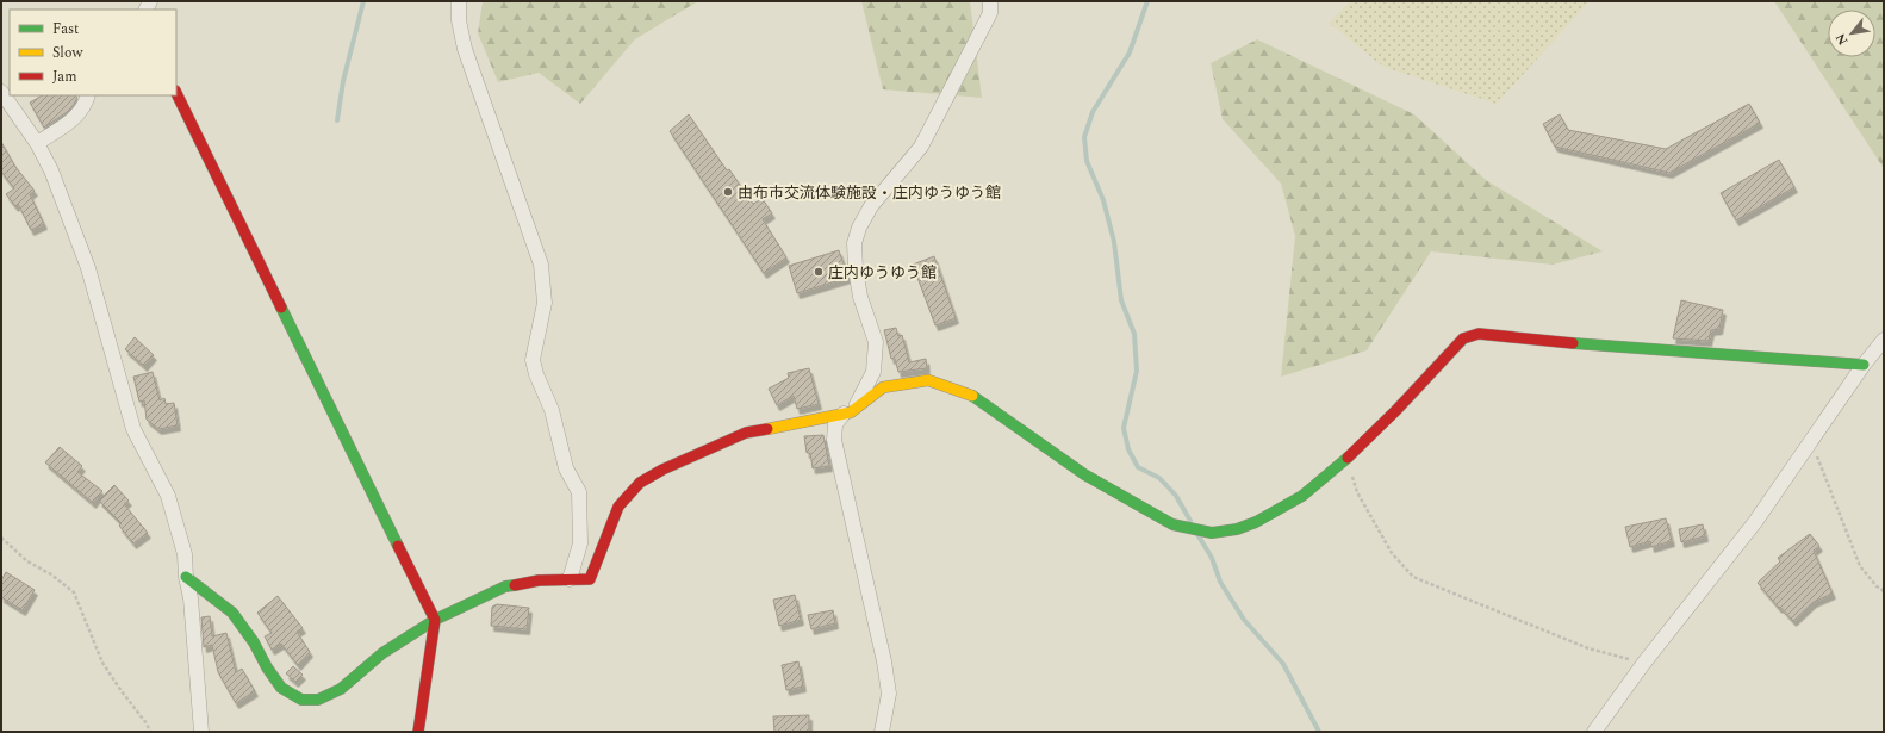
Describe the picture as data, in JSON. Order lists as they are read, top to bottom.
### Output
{
  "places": ["由布市交流体験施設・庄内ゆうゆう館", "庄内ゆうゆう館"],
  "legend": ["Fast", "Slow", "Jam"],
  "north": "bottom left"
}
